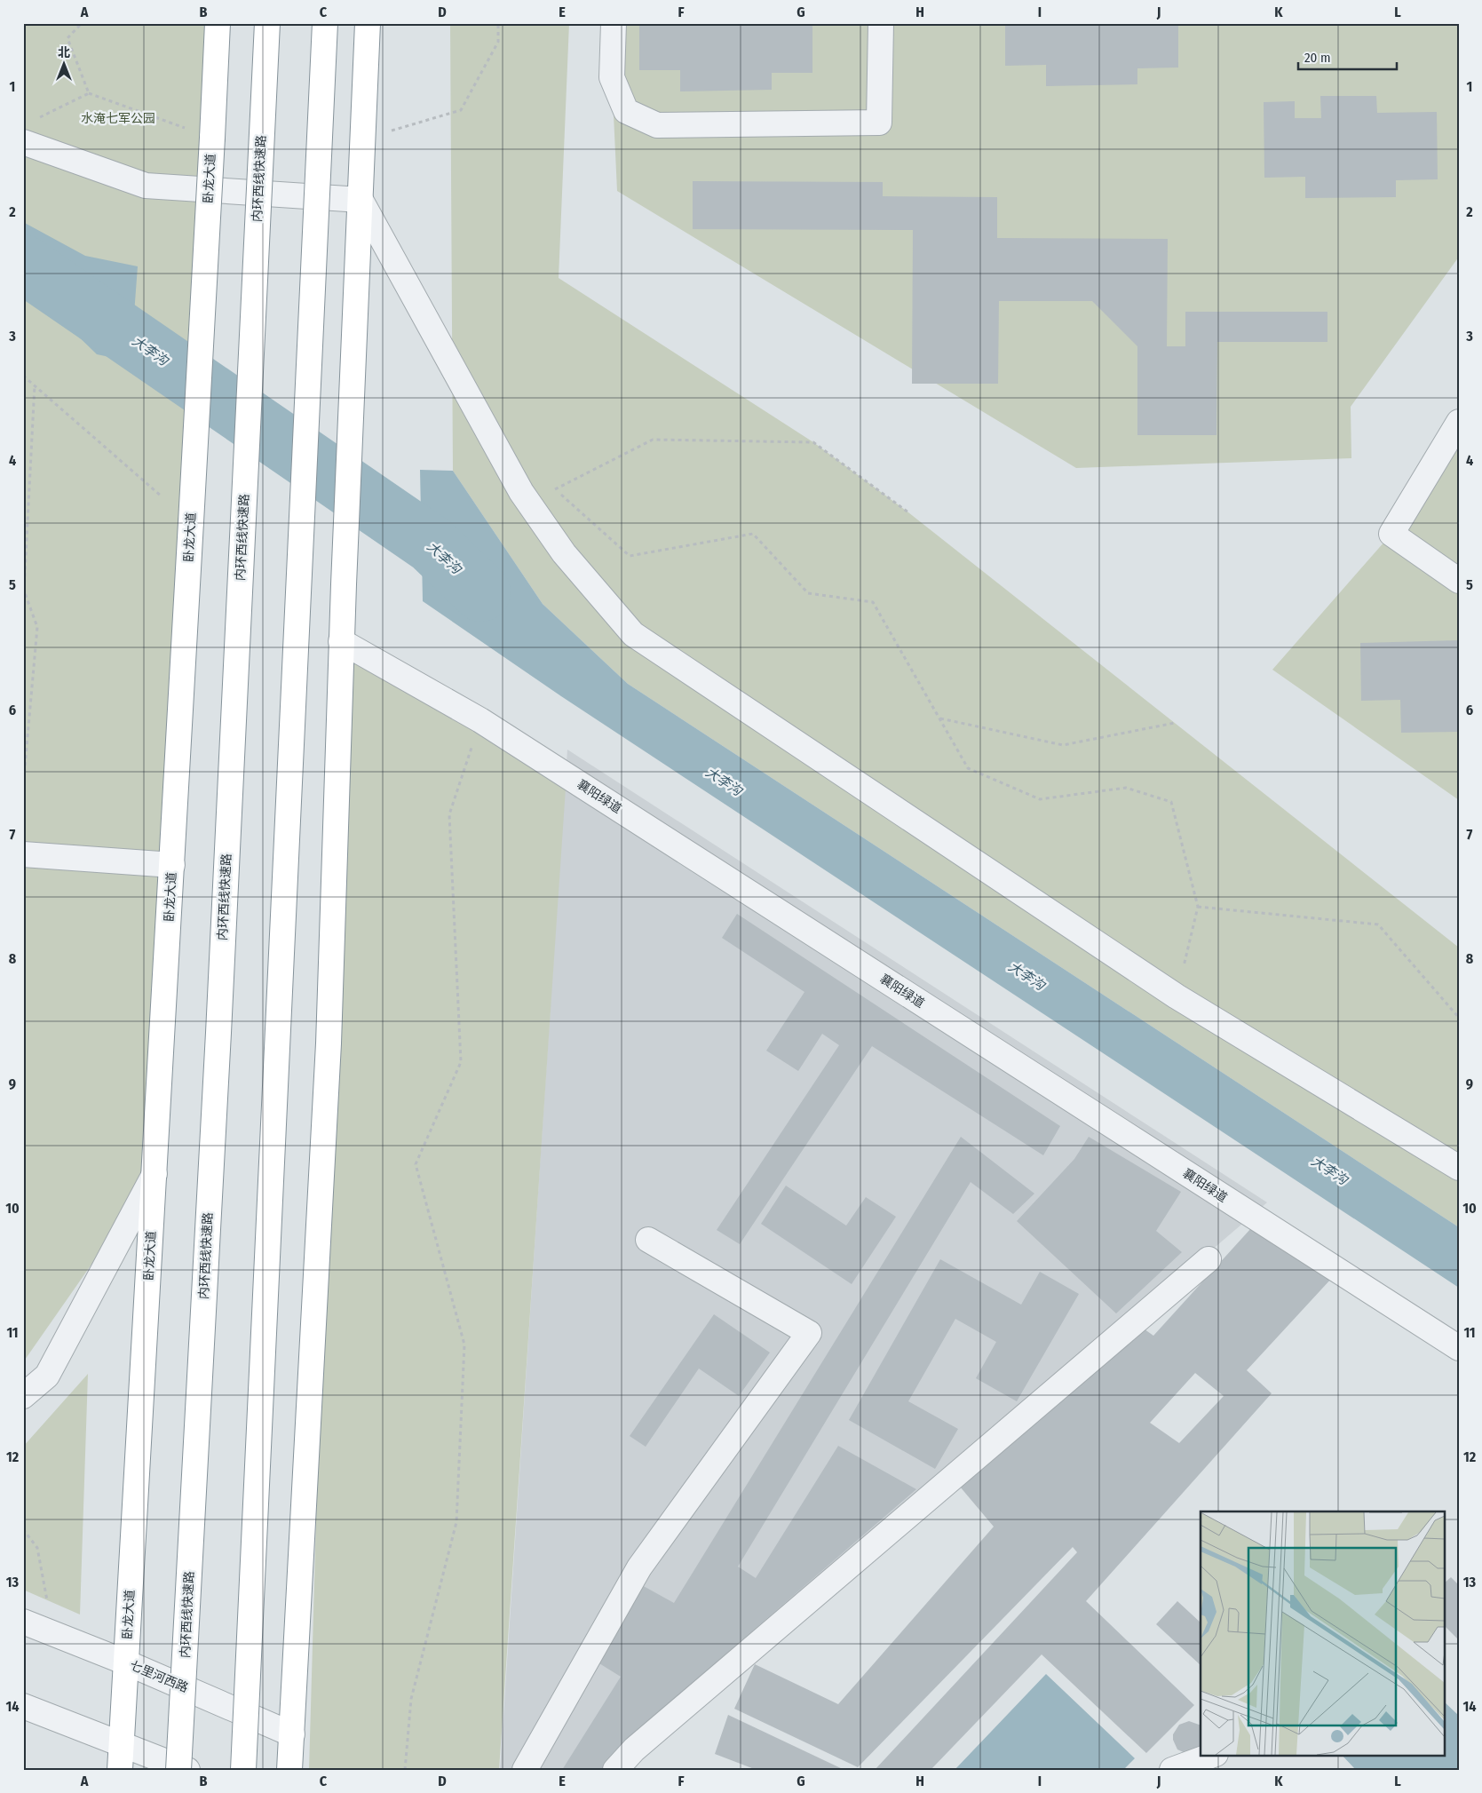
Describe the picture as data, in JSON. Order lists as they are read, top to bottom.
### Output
{
  "streets": {
    "highway": ["卧龙大道", "内环西线快速路"],
    "street": ["襄阳绿道", "七里河西路"]
  },
  "crossings": [
    ["卧龙大道", "七里河西路"]
  ],
  "water": ["大李沟"],
  "parks": ["水淹七军公园"],
  "scale_bar": "20 m",
  "north": "top",
  "grid": {
    "columns": [
      "A",
      "B",
      "C",
      "D",
      "E",
      "F",
      "G",
      "H",
      "I",
      "J",
      "K",
      "L"
    ],
    "rows": [
      "1",
      "2",
      "3",
      "4",
      "5",
      "6",
      "7",
      "8",
      "9",
      "10",
      "11",
      "12",
      "13",
      "14"
    ]
  }
}
